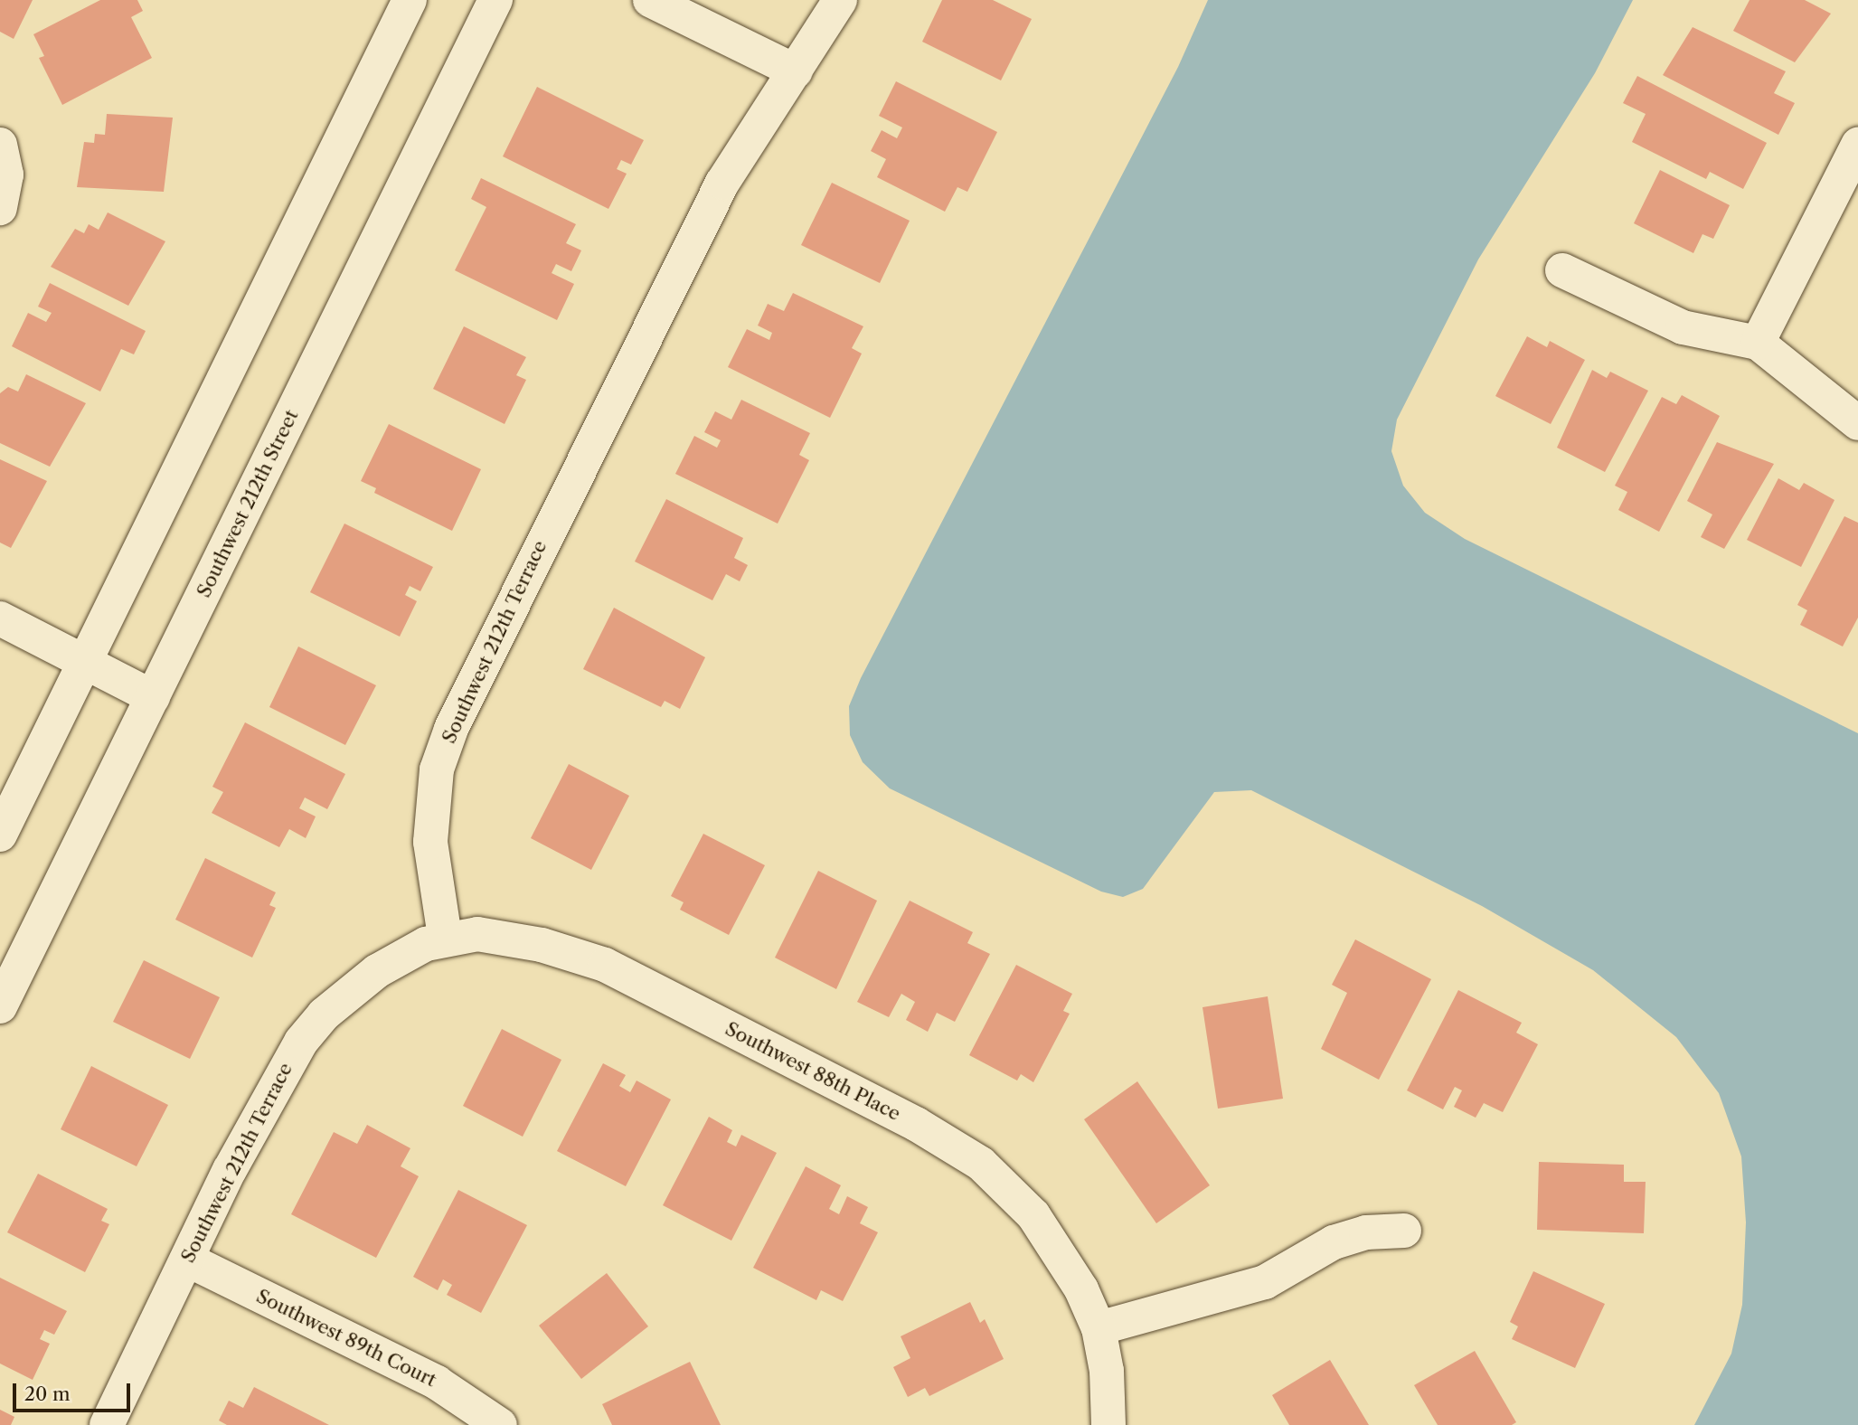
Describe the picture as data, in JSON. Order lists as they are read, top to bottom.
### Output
{
  "streets": {
    "street": [
      "Southwest 212th Street",
      "Southwest 212th Terrace",
      "Southwest 88th Place",
      "Southwest 89th Court"
    ]
  },
  "crossings": [
    ["Southwest 212th Terrace", "Southwest 88th Place"],
    ["Southwest 212th Terrace", "Southwest 89th Court"]
  ],
  "scale_bar": "20 m"
}
